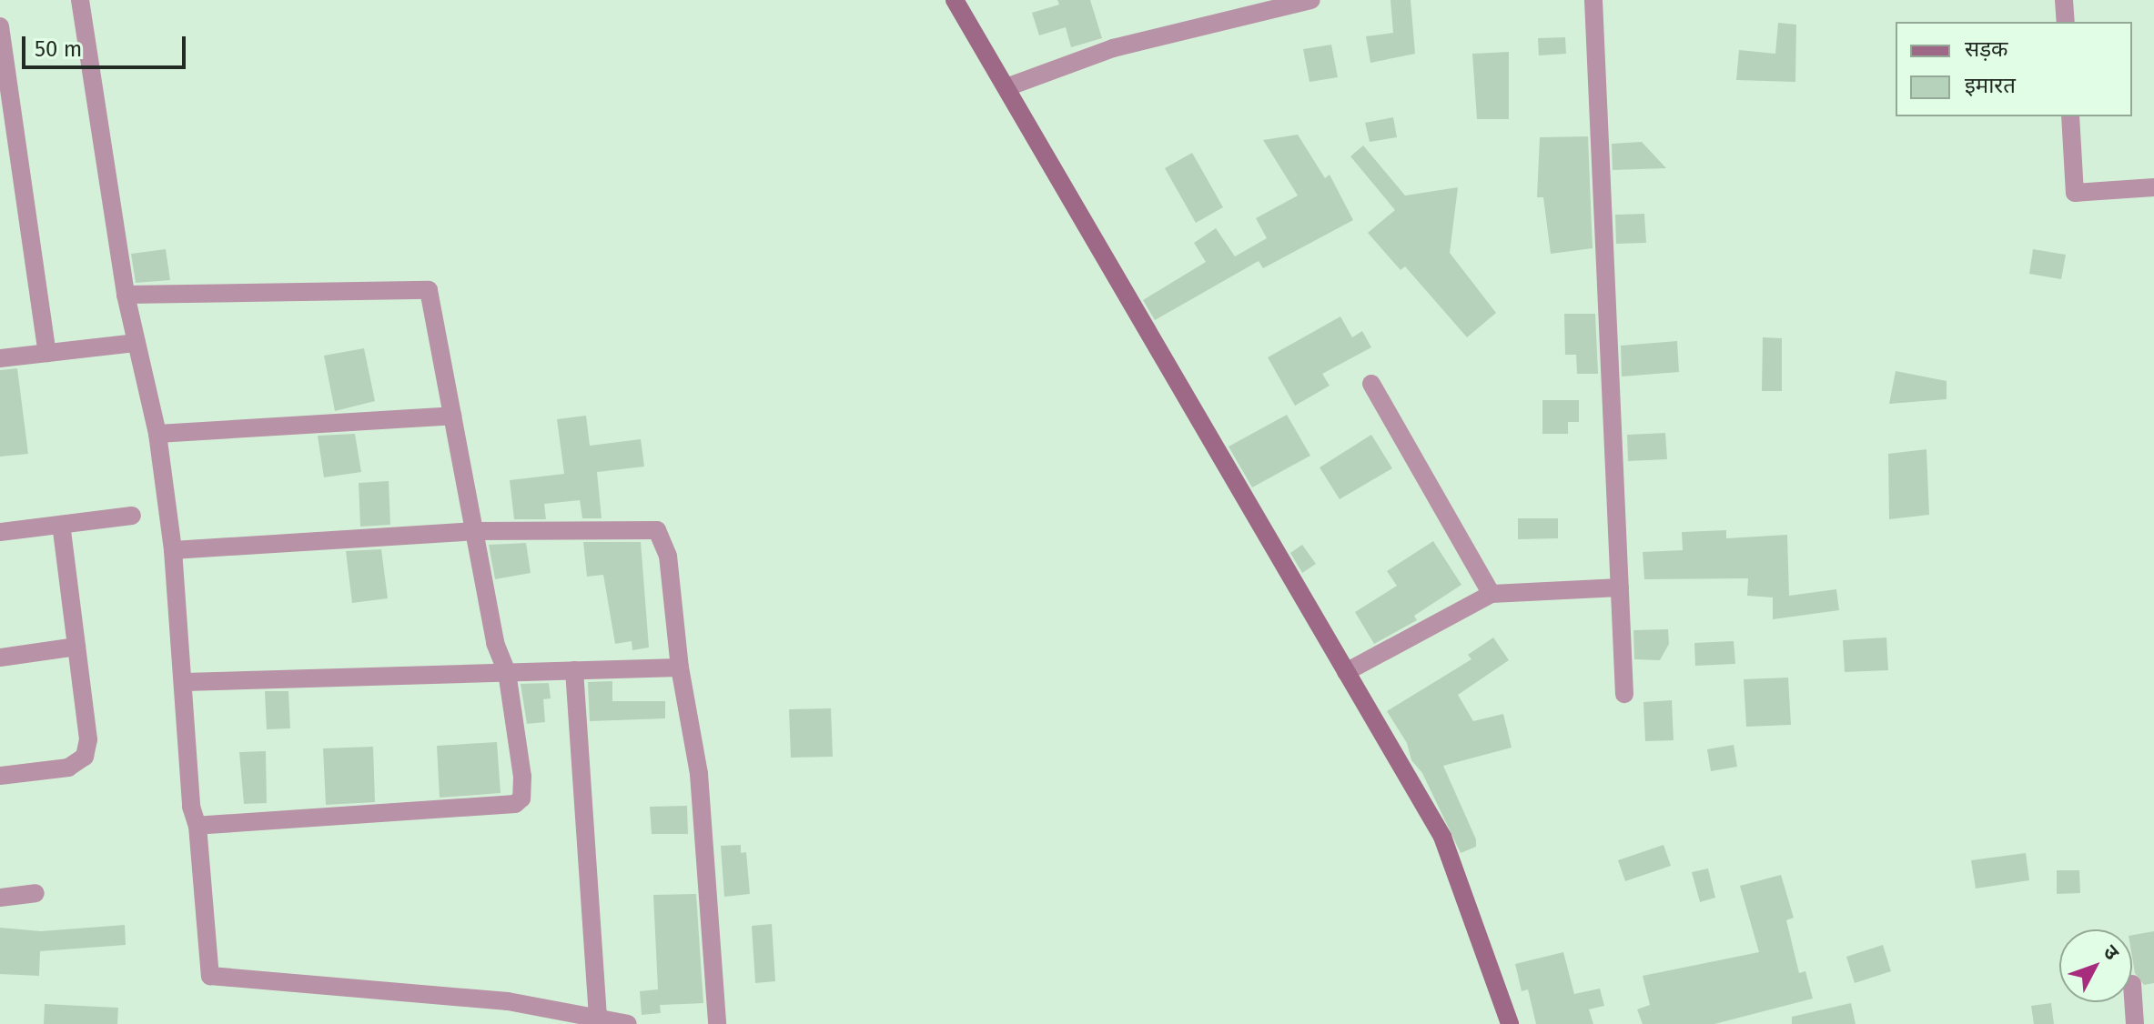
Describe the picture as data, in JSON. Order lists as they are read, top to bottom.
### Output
{
  "legend": ["सड़क", "इमारत"],
  "scale_bar": "50 m",
  "north": "top right"
}
